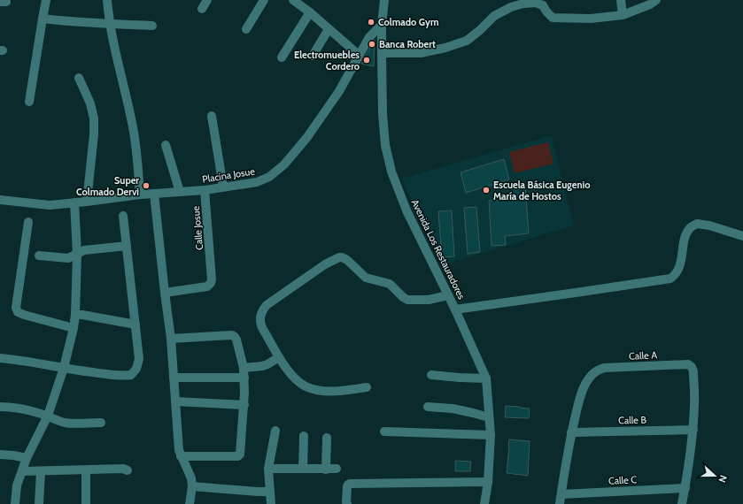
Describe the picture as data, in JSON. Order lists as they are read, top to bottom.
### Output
{
  "streets": {
    "street": [
      "Placina Josue",
      "Calle Josue",
      "Avenida Los Restauradores",
      "Calle A",
      "Calle B",
      "Calle C"
    ]
  },
  "crossings": [
    ["Placina Josue", "Calle Josue"],
    ["Placina Josue", "Avenida Los Restauradores"],
    ["Calle A", "Calle B"],
    ["Calle A", "Calle C"]
  ],
  "places": [
    "Colmado Gym",
    "Banca Robert",
    "Electromuebles Cordero",
    "Super Colmado Dervi",
    "Escuela Básica Eugenio María de Hostos"
  ],
  "north": "right"
}
